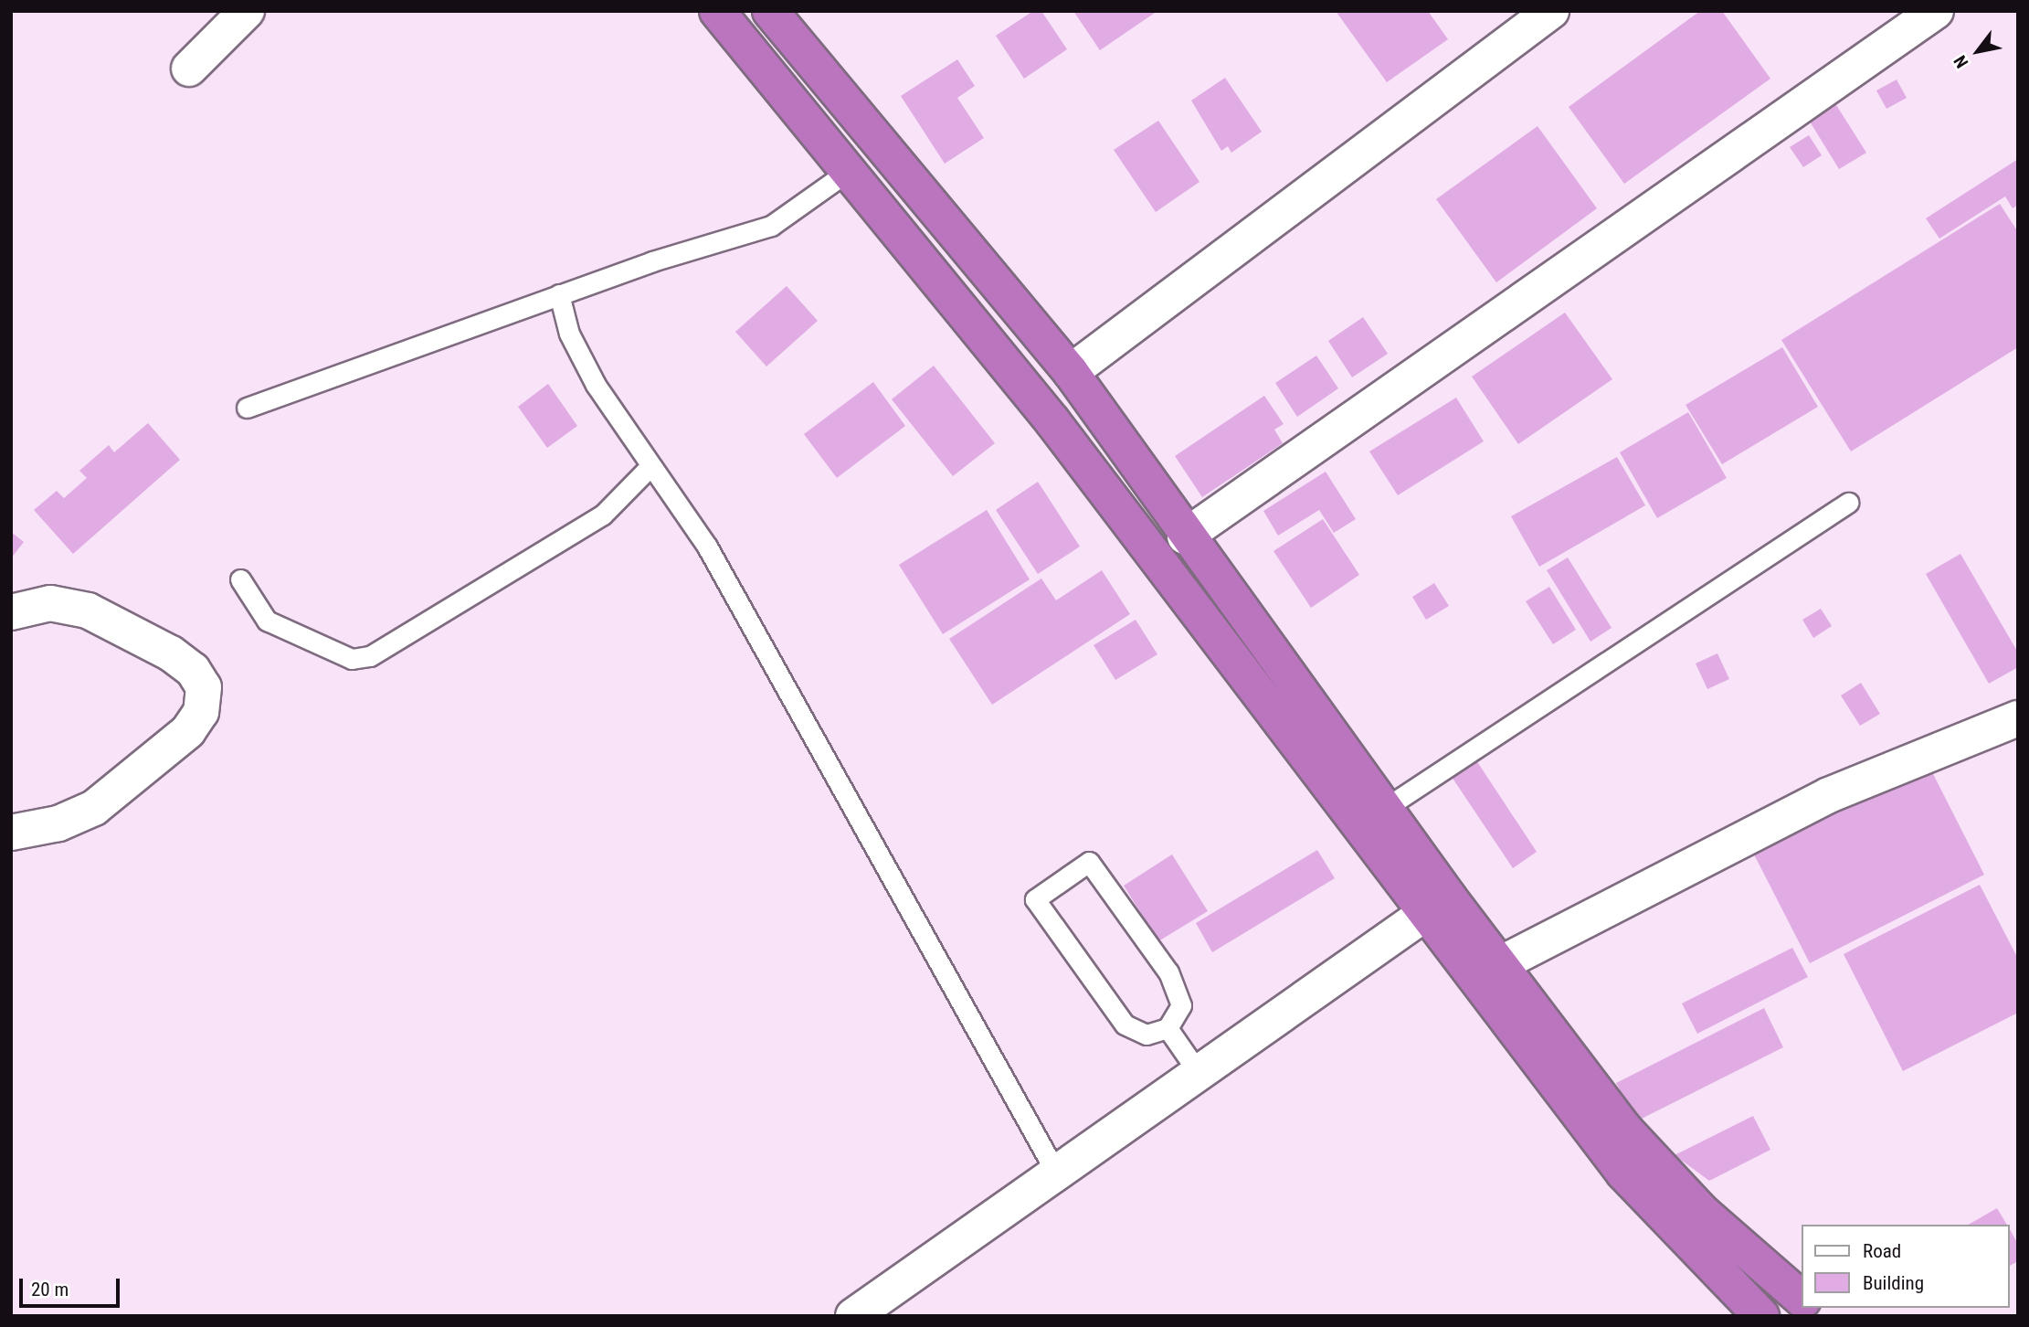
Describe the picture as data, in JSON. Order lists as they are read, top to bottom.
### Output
{
  "legend": ["Road", "Building"],
  "scale_bar": "20 m",
  "north": "bottom left"
}
